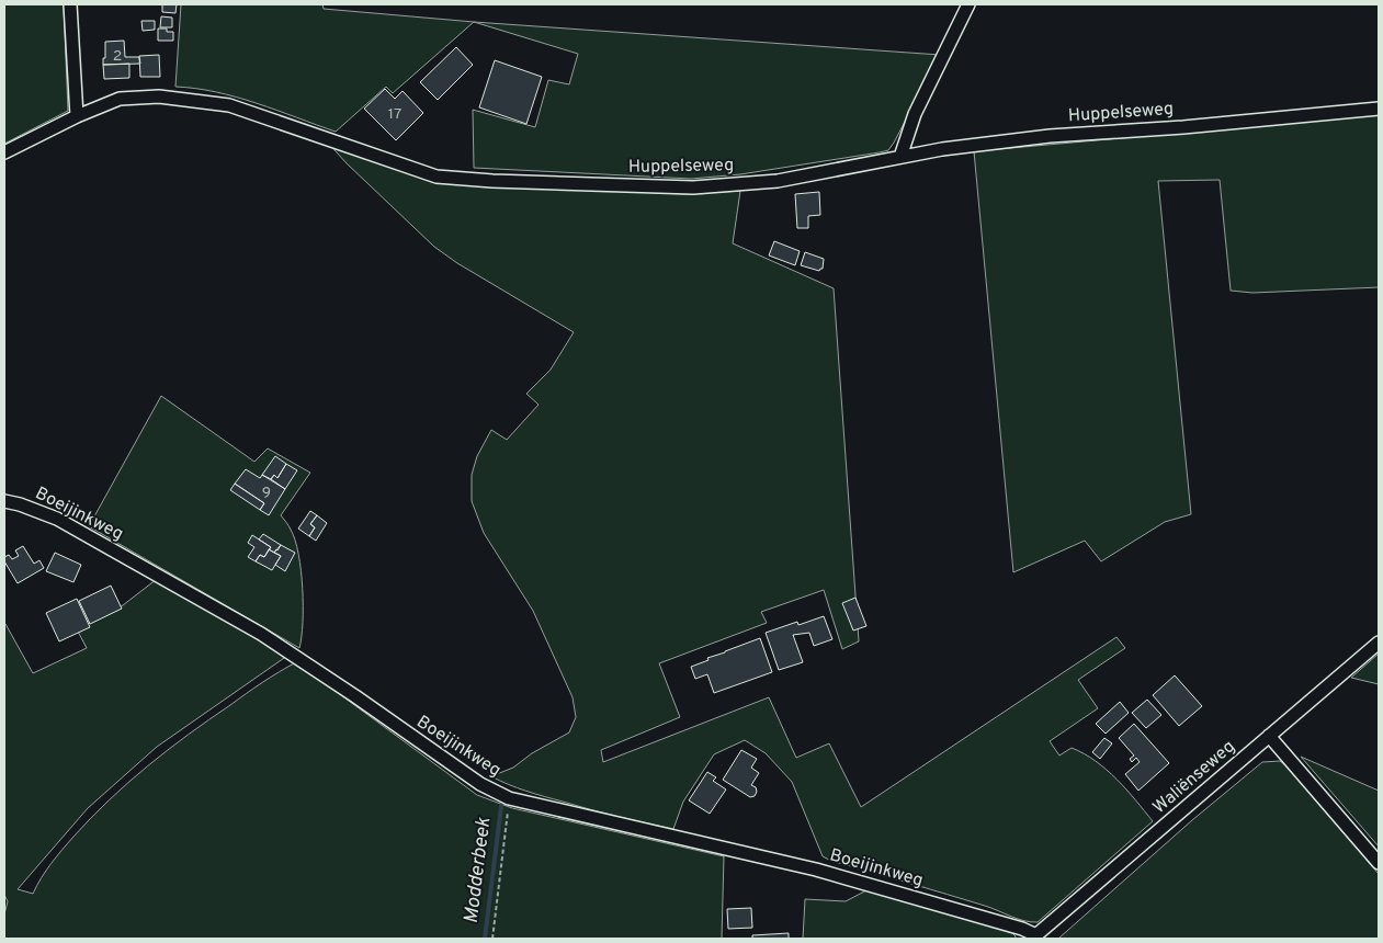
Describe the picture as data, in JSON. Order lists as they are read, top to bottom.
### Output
{
  "streets": {
    "street": ["Huppelseweg", "Boeijinkweg", "Waliënseweg"]
  },
  "crossings": [
    ["Boeijinkweg", "Waliënseweg"]
  ],
  "water": ["Modderbeek"],
  "house_numbers": ["2", "17", "9"]
}
